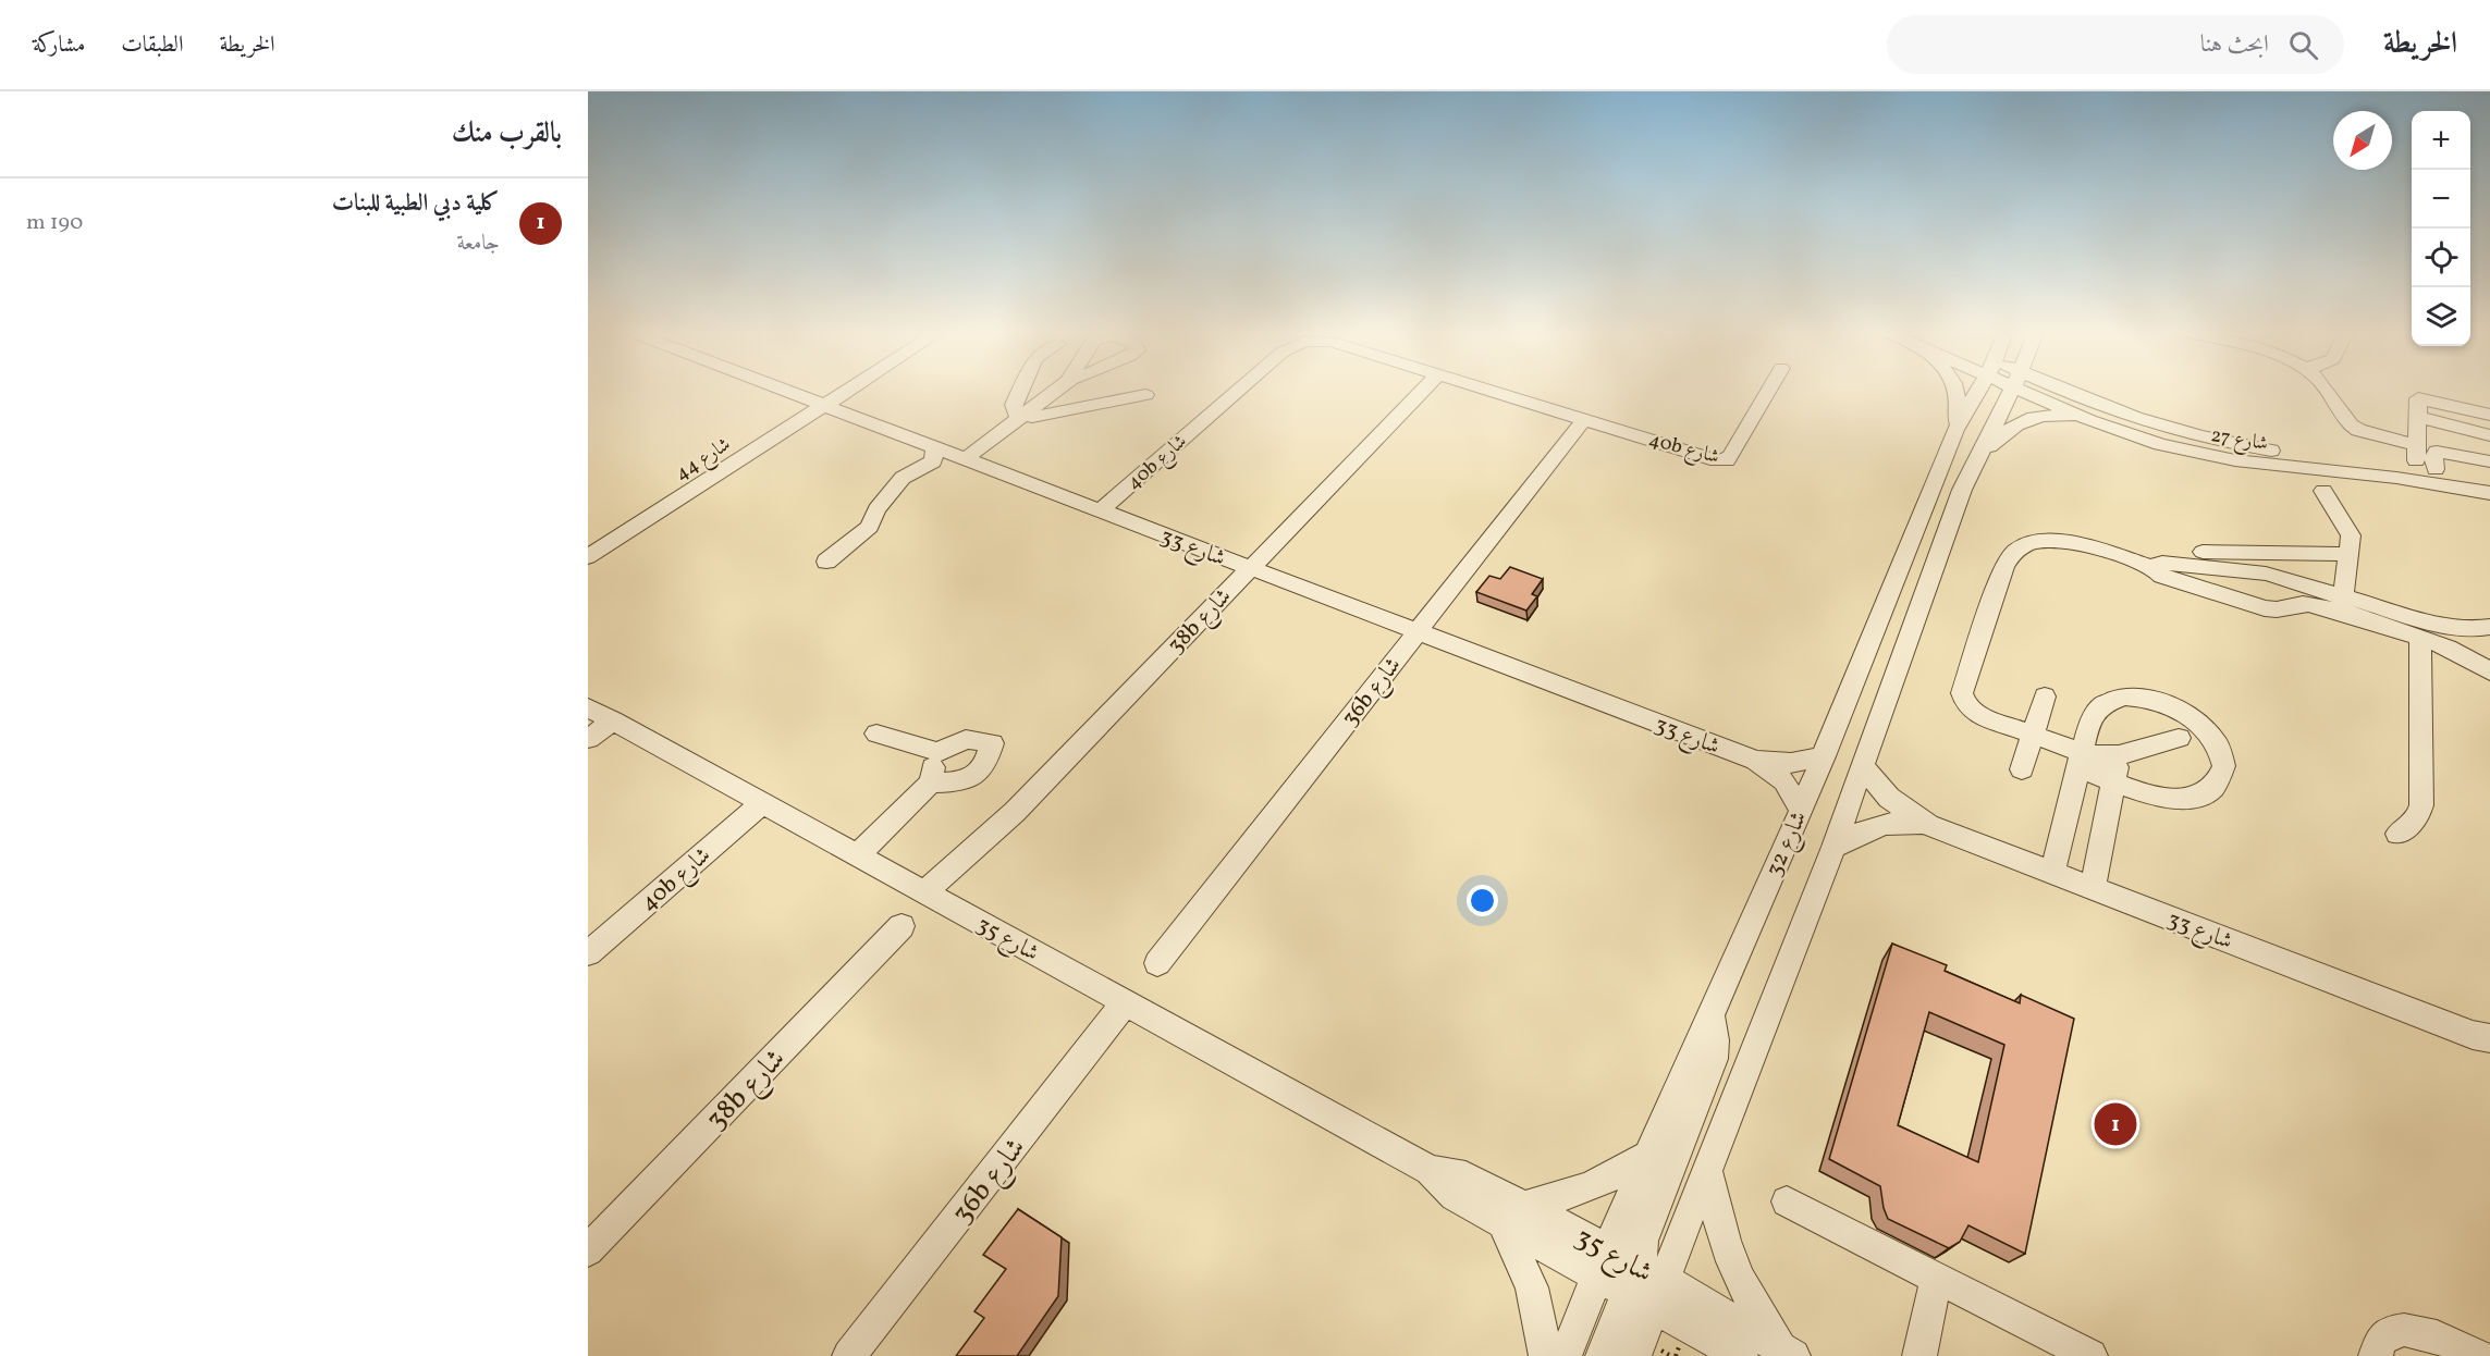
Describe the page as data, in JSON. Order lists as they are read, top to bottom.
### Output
{
  "streets": {
    "street": [
      "شارع 27",
      "40b شارع",
      "شارع 44",
      "شارع 33",
      "38b شارع",
      "36b شارع",
      "شارع 32",
      "شارع 35"
    ]
  },
  "crossings": [
    ["40b شارع", "شارع 33"],
    ["40b شارع", "36b شارع"],
    ["40b شارع", "شارع 35"],
    ["شارع 44", "شارع 33"],
    ["شارع 33", "38b شارع"],
    ["شارع 33", "36b شارع"],
    ["شارع 33", "شارع 32"],
    ["38b شارع", "شارع 35"],
    ["36b شارع", "شارع 35"],
    ["شارع 32", "شارع 35"]
  ],
  "north": "bottom left",
  "page": {
    "header": "الخريطة",
    "search": "ابحث هنا",
    "nav": ["الخريطة", "الطبقات", "مشاركة"],
    "heading": "بالقرب منك",
    "map_buttons": ["+", "−"],
    "list": [
      {
        "mark": "1",
        "name": "كلية دبي الطبية للبنات",
        "note": "جامعة",
        "value": "190 m"
      }
    ],
    "pins": "1"
  }
}
